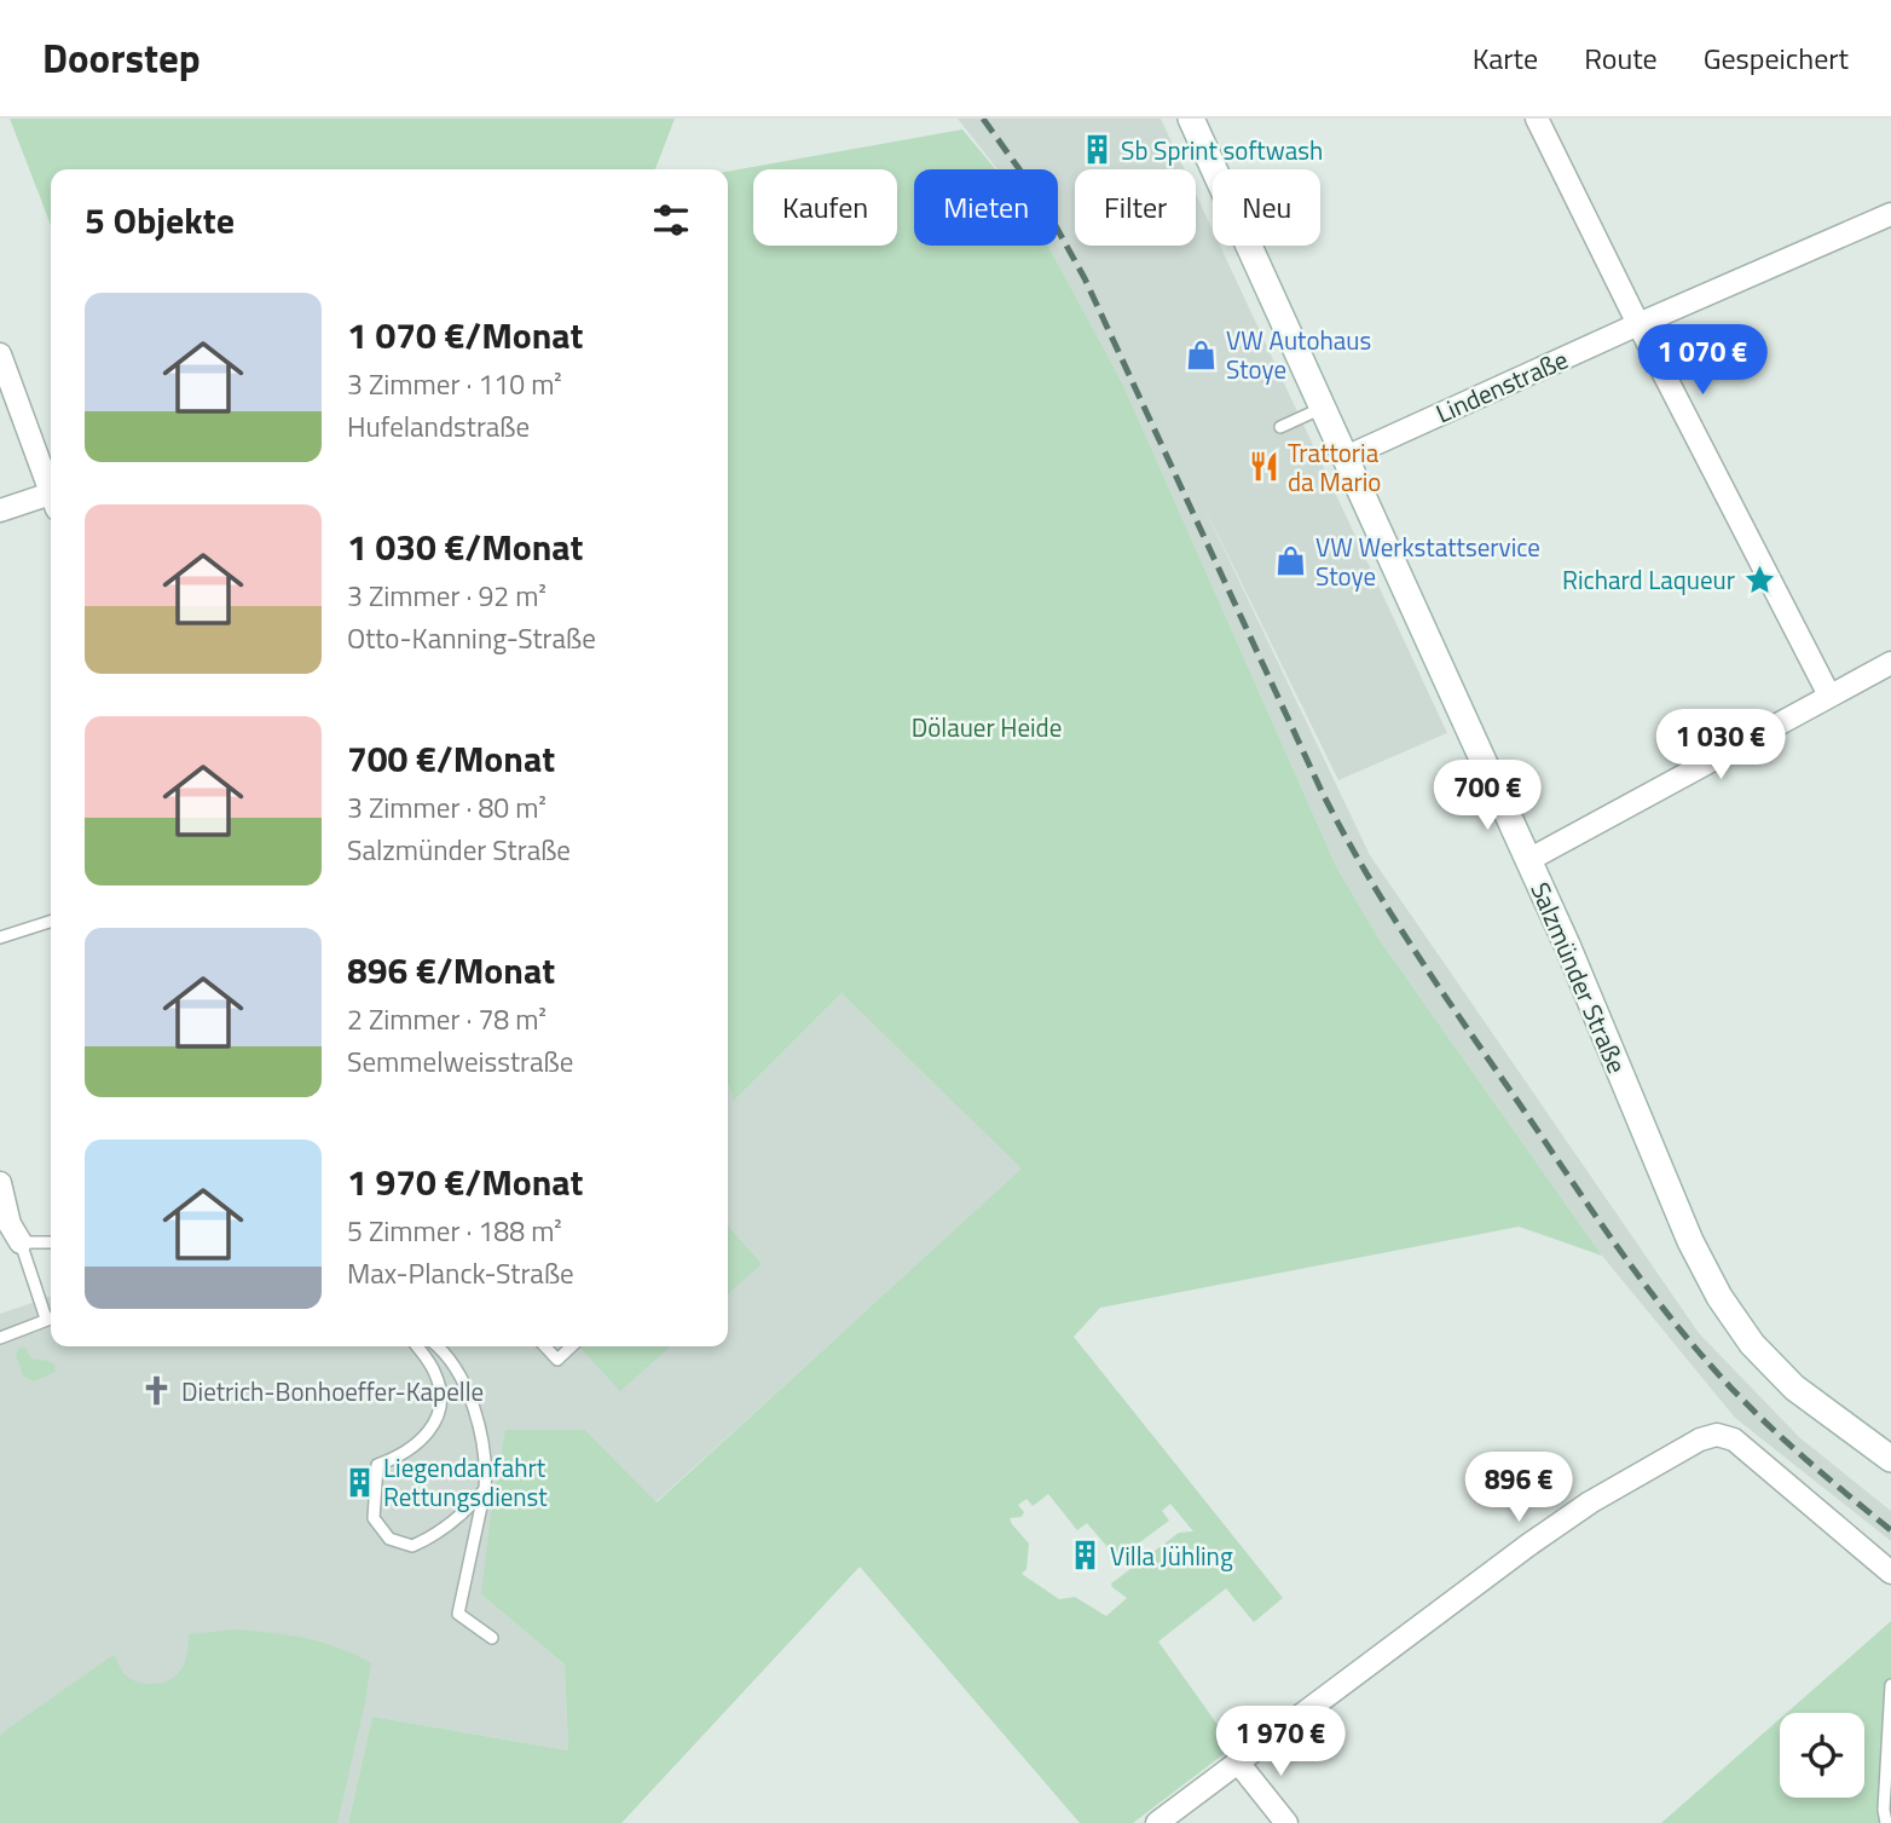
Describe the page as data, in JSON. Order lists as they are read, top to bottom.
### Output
{
  "streets": {
    "main road": ["Salzmünder Straße"],
    "street": ["Lindenstraße"]
  },
  "crossings": [
    ["Lindenstraße", "Salzmünder Straße"]
  ],
  "parks": ["Dölauer Heide"],
  "places": {
    "building": ["Sb Sprint softwash", "Liegendanfahrt Rettungsdienst", "Villa Jühling"],
    "shop": ["VW Autohaus Stoye", "VW Werkstattservice Stoye"],
    "restaurant": ["Trattoria da Mario"],
    "place": ["Richard Laqueur"],
    "church": ["Dietrich-Bonhoeffer-Kapelle"]
  },
  "page": {
    "header": "Doorstep",
    "nav": ["Karte", "Route", "Gespeichert"],
    "chip": [
      "Kaufen",
      "Mieten",
      "Filter",
      "Neu"
    ],
    "heading": "5 Objekte",
    "list": [
      {
        "name": "1 070 €/Monat",
        "note": "3 Zimmer · 110 m² · Hufelandstraße"
      },
      {
        "name": "1 030 €/Monat",
        "note": "3 Zimmer · 92 m² · Otto-Kanning-Straße"
      },
      {
        "name": "700 €/Monat",
        "note": "3 Zimmer · 80 m² · Salzmünder Straße"
      },
      {
        "name": "896 €/Monat",
        "note": "2 Zimmer · 78 m² · Semmelweisstraße"
      },
      {
        "name": "1 970 €/Monat",
        "note": "5 Zimmer · 188 m² · Max-Planck-Straße"
      }
    ],
    "price": [
      "1 070 €",
      "1 030 €",
      "700 €",
      "896 €",
      "1 970 €"
    ]
  }
}
